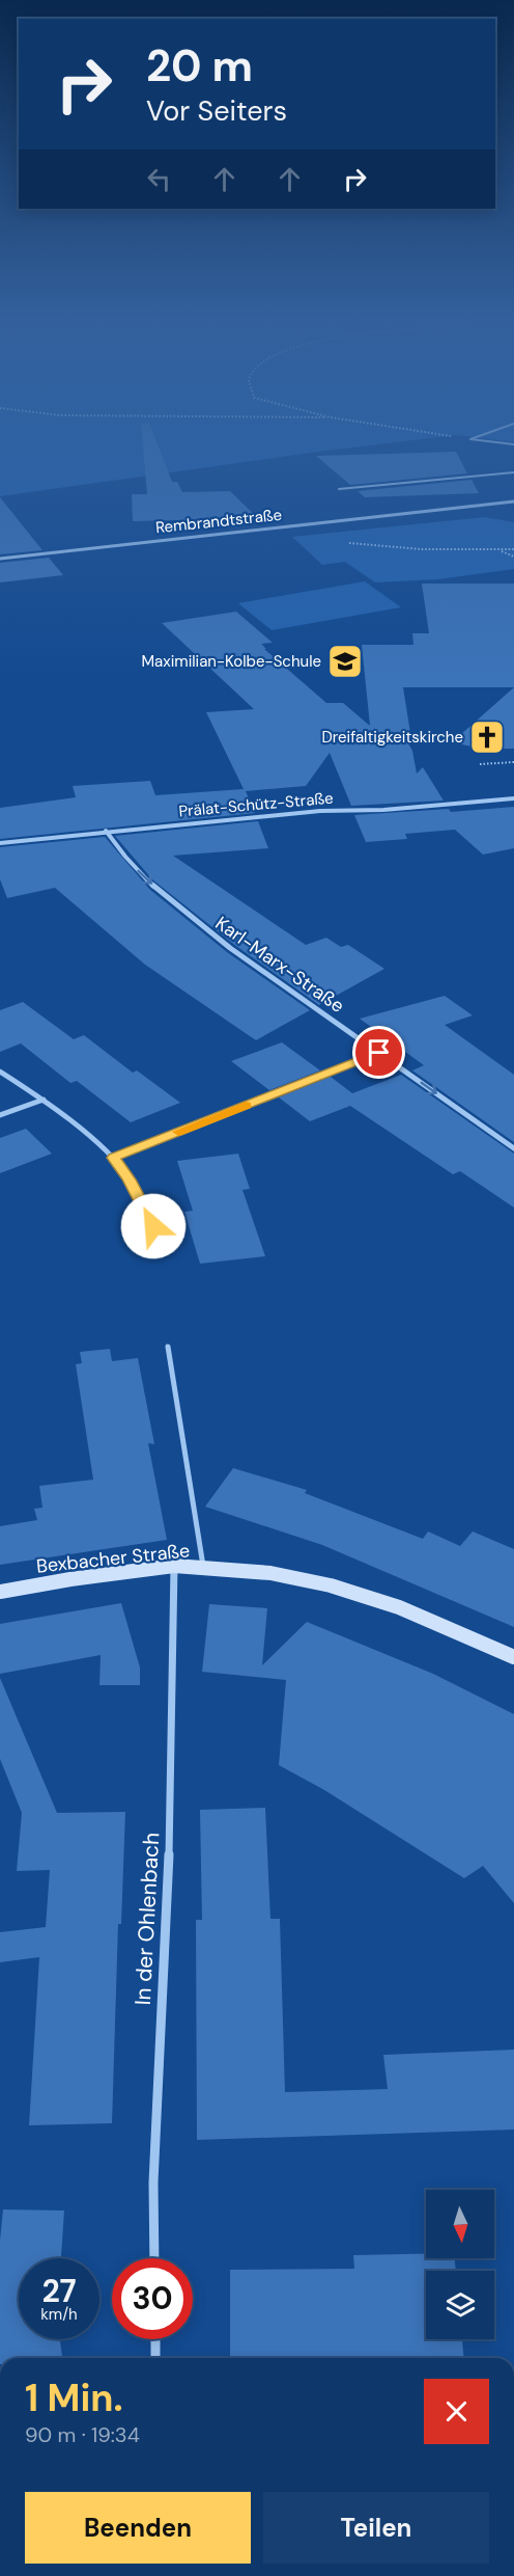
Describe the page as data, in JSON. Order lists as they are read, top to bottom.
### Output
{
  "streets": {
    "street": [
      "Rembrandtstraße",
      "Prälat-Schütz-Straße",
      "Karl-Marx-Straße",
      "Bexbacher Straße",
      "In der Ohlenbach"
    ]
  },
  "crossings": [
    ["Prälat-Schütz-Straße", "Karl-Marx-Straße"],
    ["Bexbacher Straße", "In der Ohlenbach"]
  ],
  "one_way": ["Karl-Marx-Straße"],
  "places": {
    "school or university": ["Maximilian-Kolbe-Schule"],
    "church": ["Dreifaltigkeitskirche"]
  },
  "north": "bottom",
  "page": {
    "turn": ["20 m", "Vor Seiters"],
    "speed": "27 km/h",
    "limit": "30",
    "heading": ["1 Min.", "90 m · 19:34"],
    "buttons": ["Beenden", "Teilen"]
  }
}
